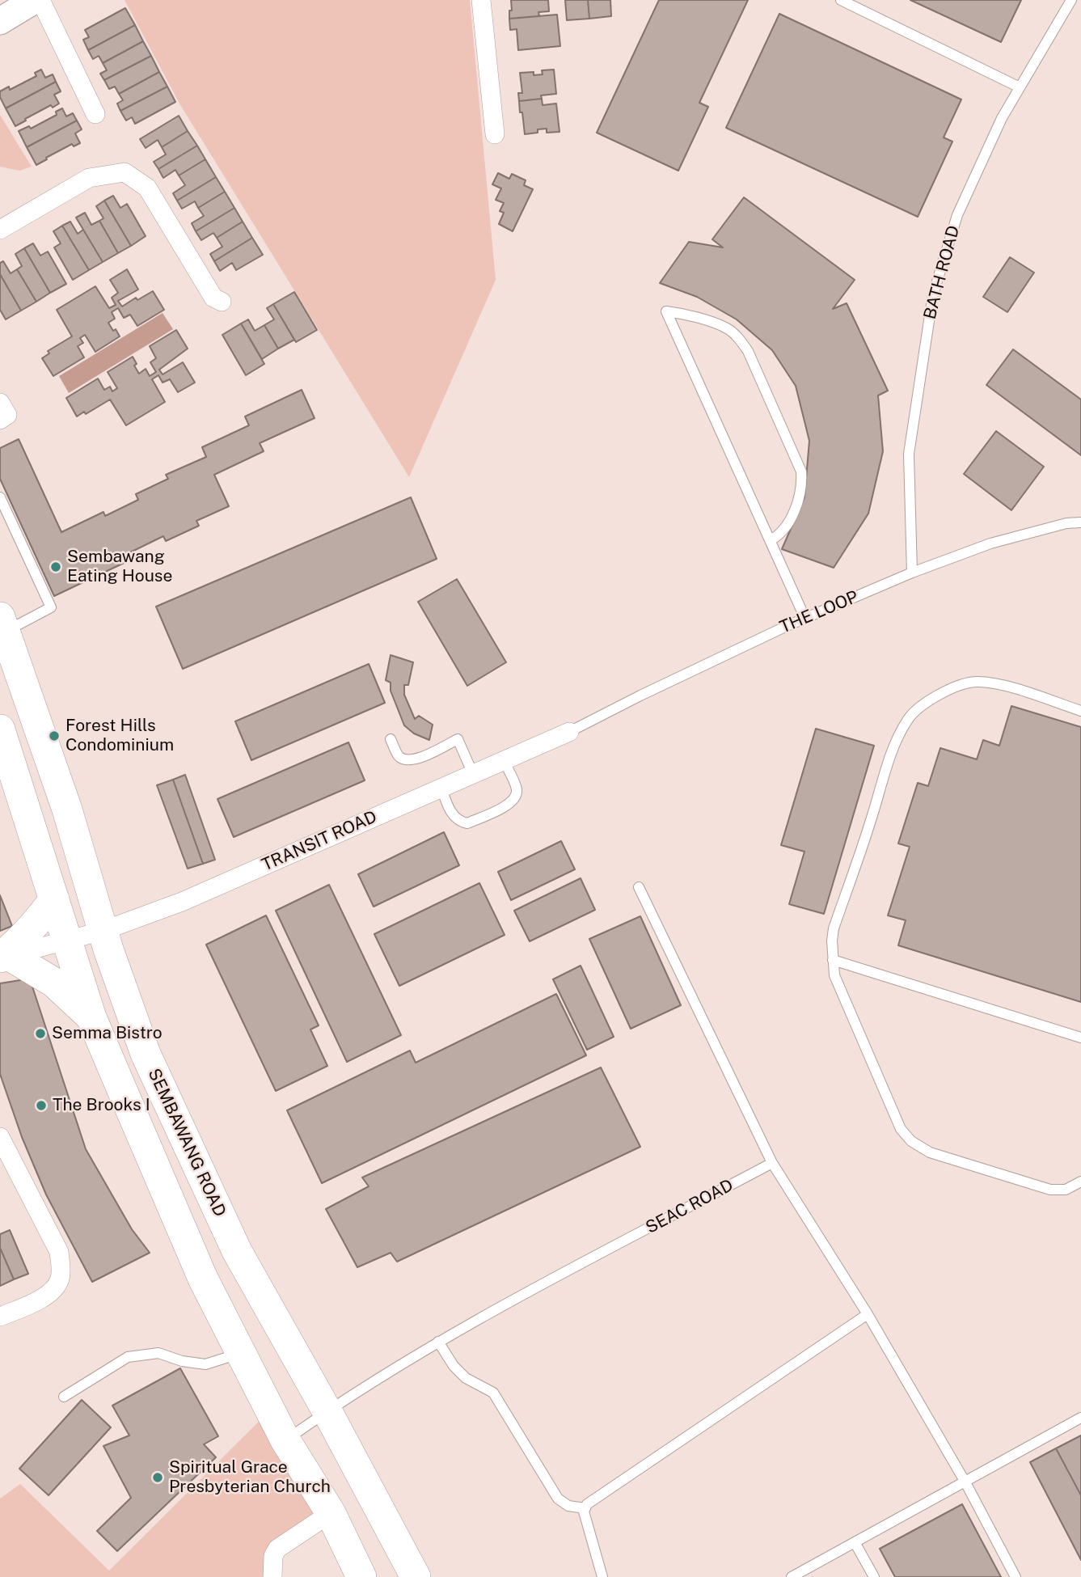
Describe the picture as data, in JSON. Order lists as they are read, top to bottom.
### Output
{
  "streets": {
    "main road": ["SEMBAWANG ROAD"],
    "street": ["TRANSIT ROAD"],
    "lane": ["BATH ROAD", "THE LOOP", "SEAC ROAD"]
  },
  "crossings": [
    ["BATH ROAD", "THE LOOP"],
    ["THE LOOP", "TRANSIT ROAD"],
    ["TRANSIT ROAD", "SEMBAWANG ROAD"],
    ["SEMBAWANG ROAD", "SEAC ROAD"]
  ],
  "places": [
    "Sembawang Eating House",
    "Forest Hills Condominium",
    "Semma Bistro",
    "The Brooks I",
    "Spiritual Grace Presbyterian Church"
  ]
}
